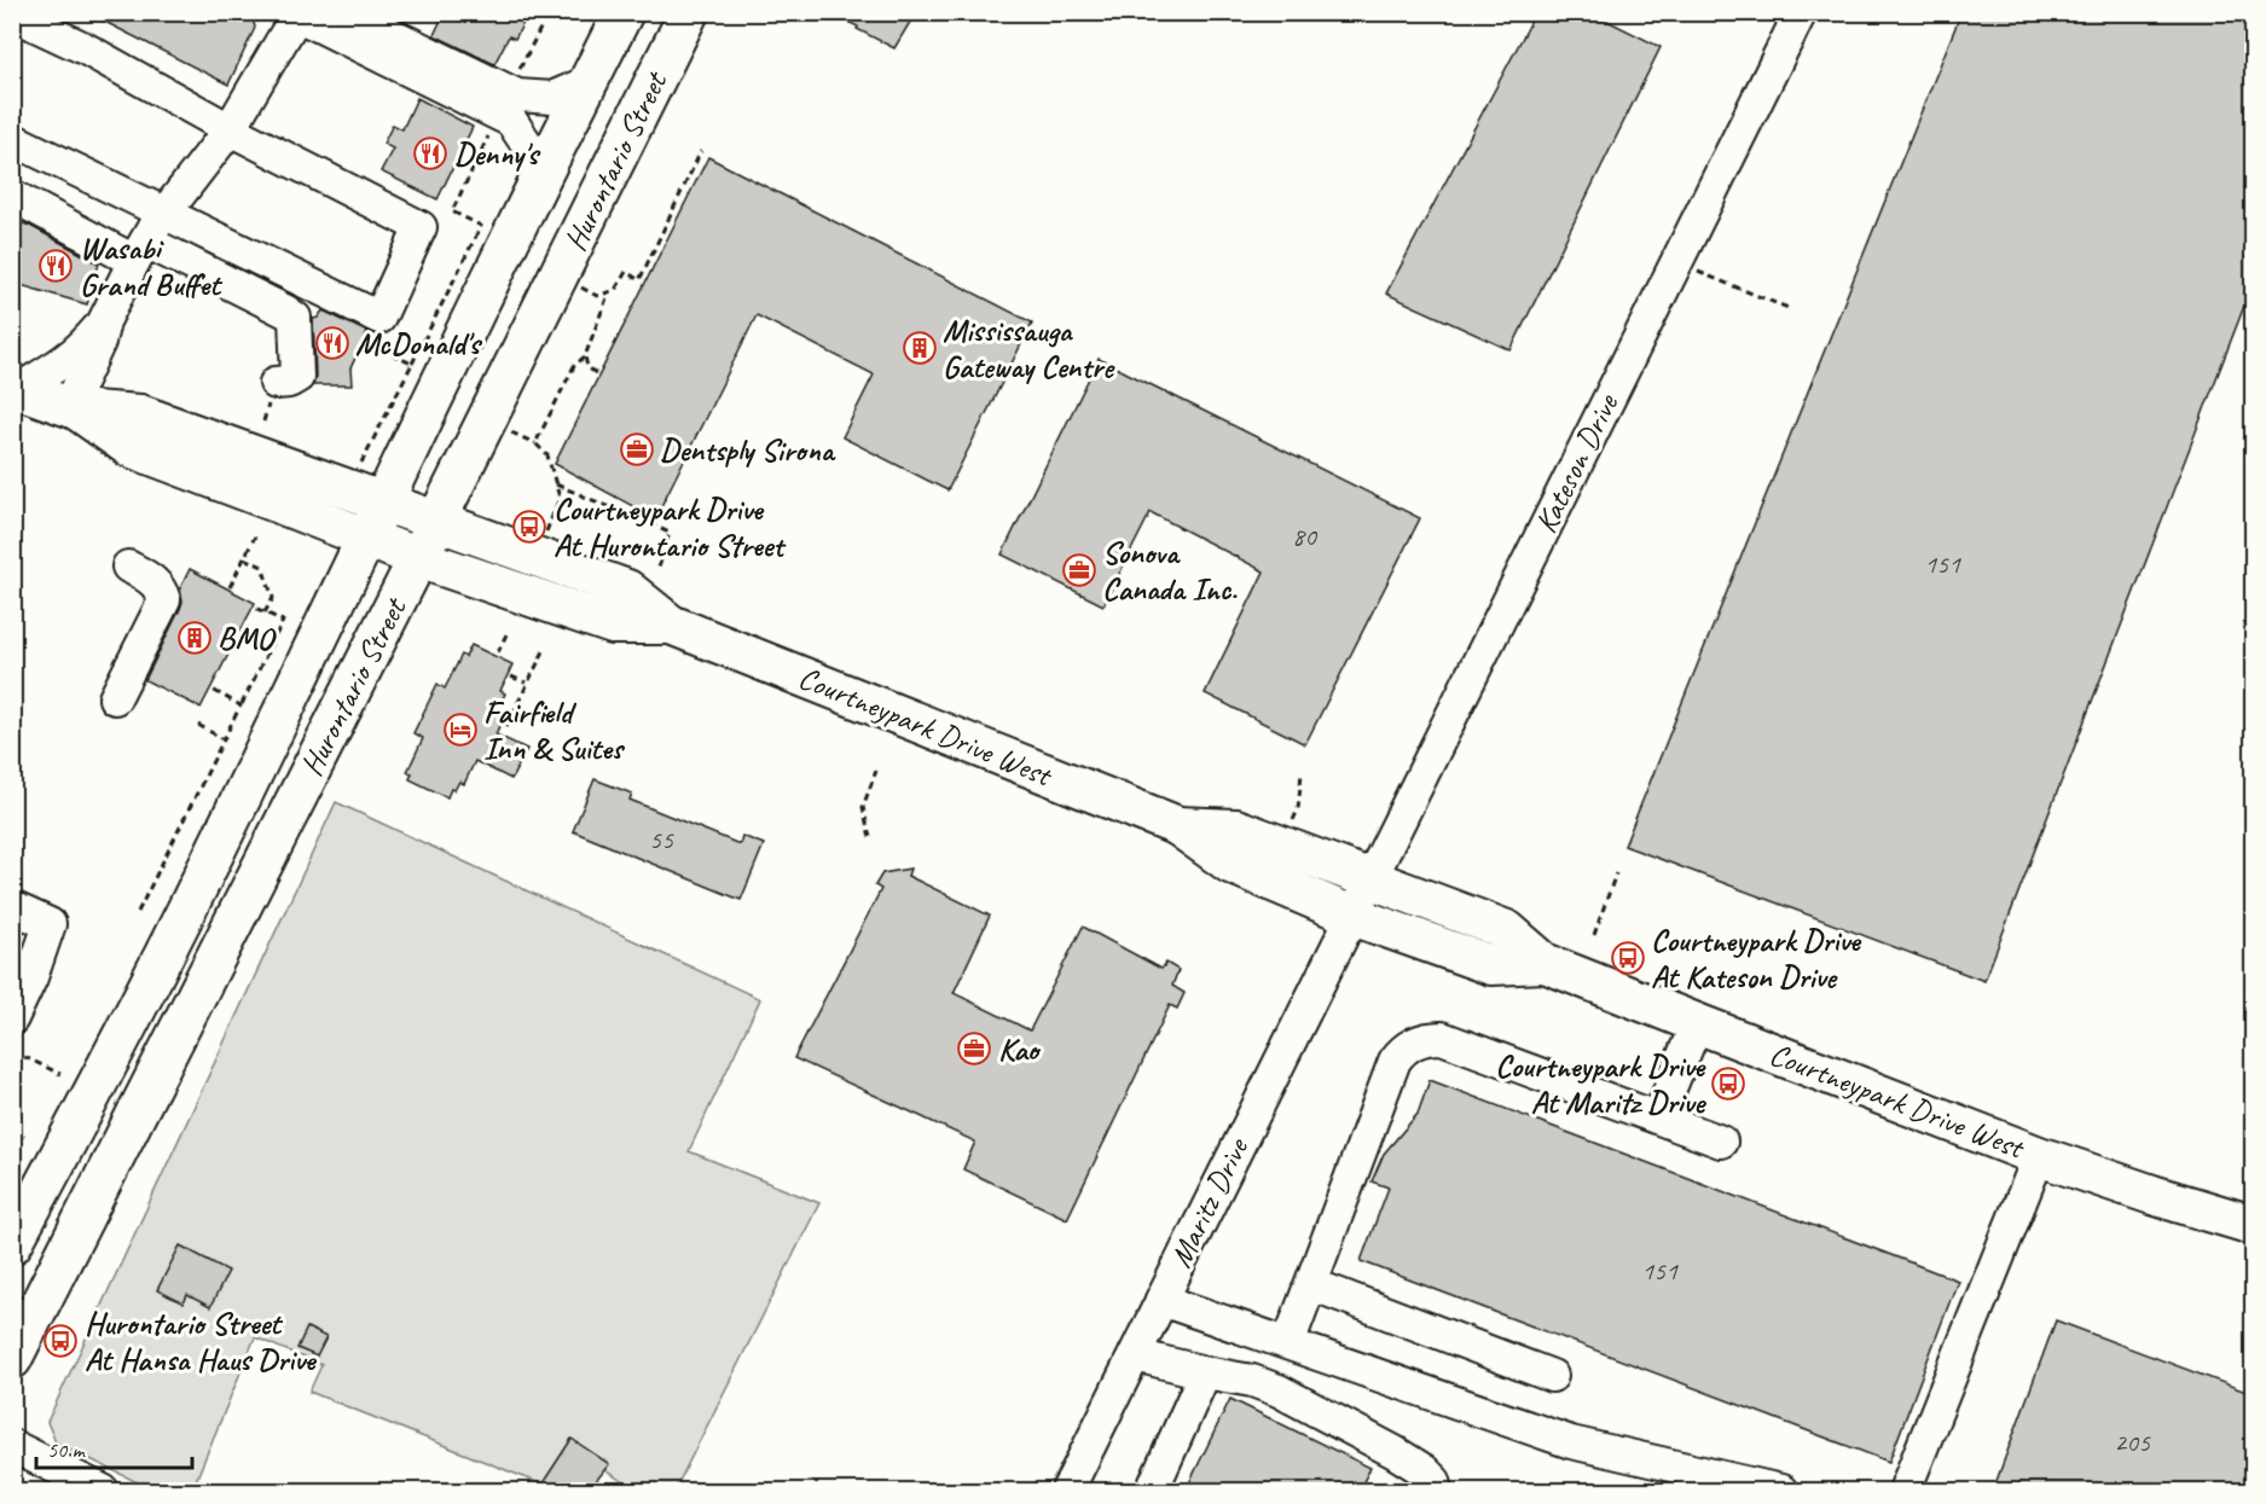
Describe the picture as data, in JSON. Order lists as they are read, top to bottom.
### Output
{
  "streets": {
    "main road": ["Hurontario Street", "Courtneypark Drive West"],
    "street": ["Kateson Drive", "Maritz Drive"]
  },
  "crossings": [
    ["Hurontario Street", "Courtneypark Drive West"],
    ["Kateson Drive", "Courtneypark Drive West"],
    ["Kateson Drive", "Maritz Drive"],
    ["Courtneypark Drive West", "Maritz Drive"]
  ],
  "places": {
    "restaurant": ["Denny's", "Wasabi Grand Buffet", "McDonald's"],
    "building": ["Mississauga Gateway Centre", "BMO"],
    "office": ["Dentsply Sirona", "Sonova Canada Inc.", "Kao"],
    "bus stop": [
      "Courtneypark Drive At Hurontario Street",
      "Courtneypark Drive At Kateson Drive",
      "Courtneypark Drive At Maritz Drive",
      "Hurontario Street At Hansa Haus Drive"
    ],
    "hotel": ["Fairfield Inn & Suites"]
  },
  "house_numbers": [
    "80",
    "151",
    "55",
    "151",
    "205"
  ],
  "scale_bar": "50 m"
}
